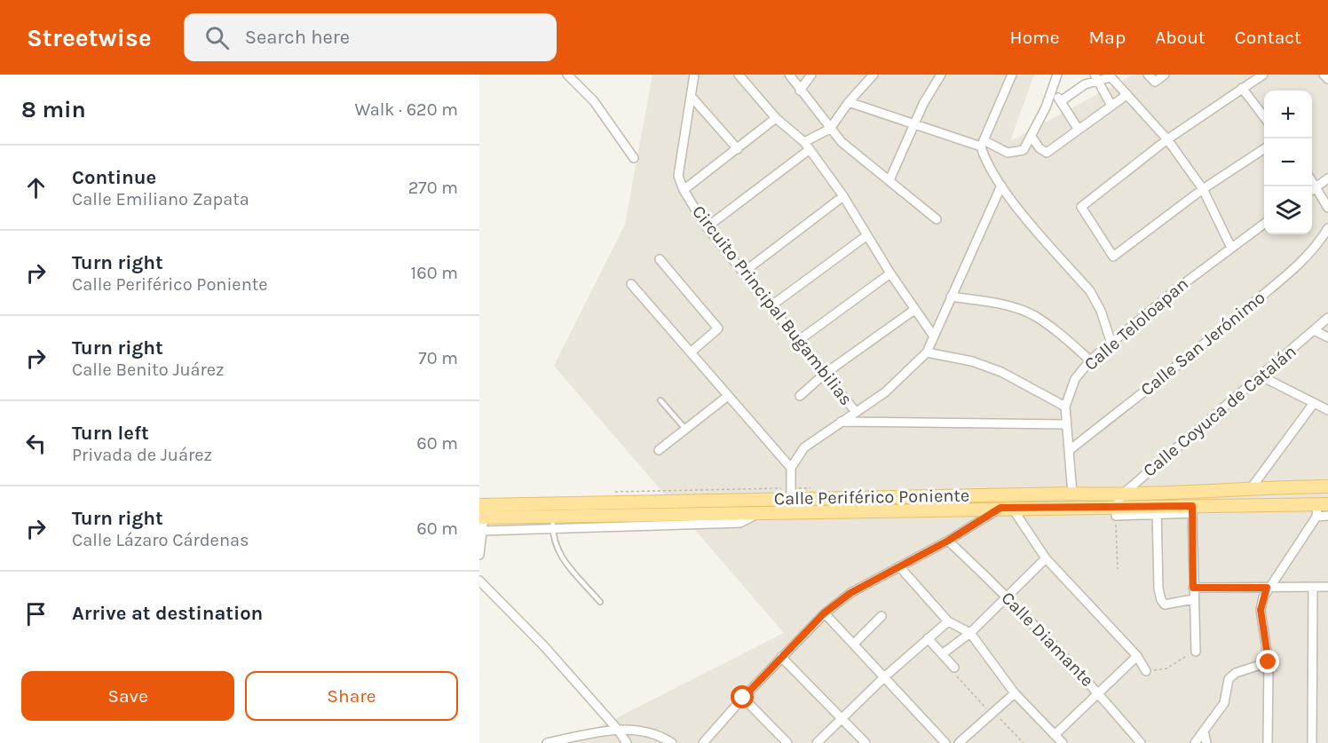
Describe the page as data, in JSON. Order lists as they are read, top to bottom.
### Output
{
  "streets": {
    "main road": ["Calle Periférico Poniente"],
    "street": [
      "Circuito Principal Bugambilias",
      "Calle Teloloapan",
      "Calle San Jerónimo",
      "Calle Coyuca de Catalán",
      "Calle Diamante"
    ]
  },
  "crossings": [
    ["Calle Teloloapan", "Calle San Jerónimo"],
    ["Calle Teloloapan", "Calle Periférico Poniente"],
    ["Calle Coyuca de Catalán", "Calle Periférico Poniente"]
  ],
  "page": {
    "header": "Streetwise",
    "search": "Search here",
    "nav": [
      "Home",
      "Map",
      "About",
      "Contact"
    ],
    "heading": ["8 min", "Walk · 620 m"],
    "map_buttons": ["+", "−"],
    "list": [
      ["Continue", "Calle Emiliano Zapata", "270 m"],
      ["Turn right", "Calle Periférico Poniente", "160 m"],
      ["Turn right", "Calle Benito Juárez", "70 m"],
      ["Turn left", "Privada de Juárez", "60 m"],
      ["Turn right", "Calle Lázaro Cárdenas", "60 m"],
      "Arrive at destination"
    ],
    "buttons": ["Save", "Share"]
  }
}
